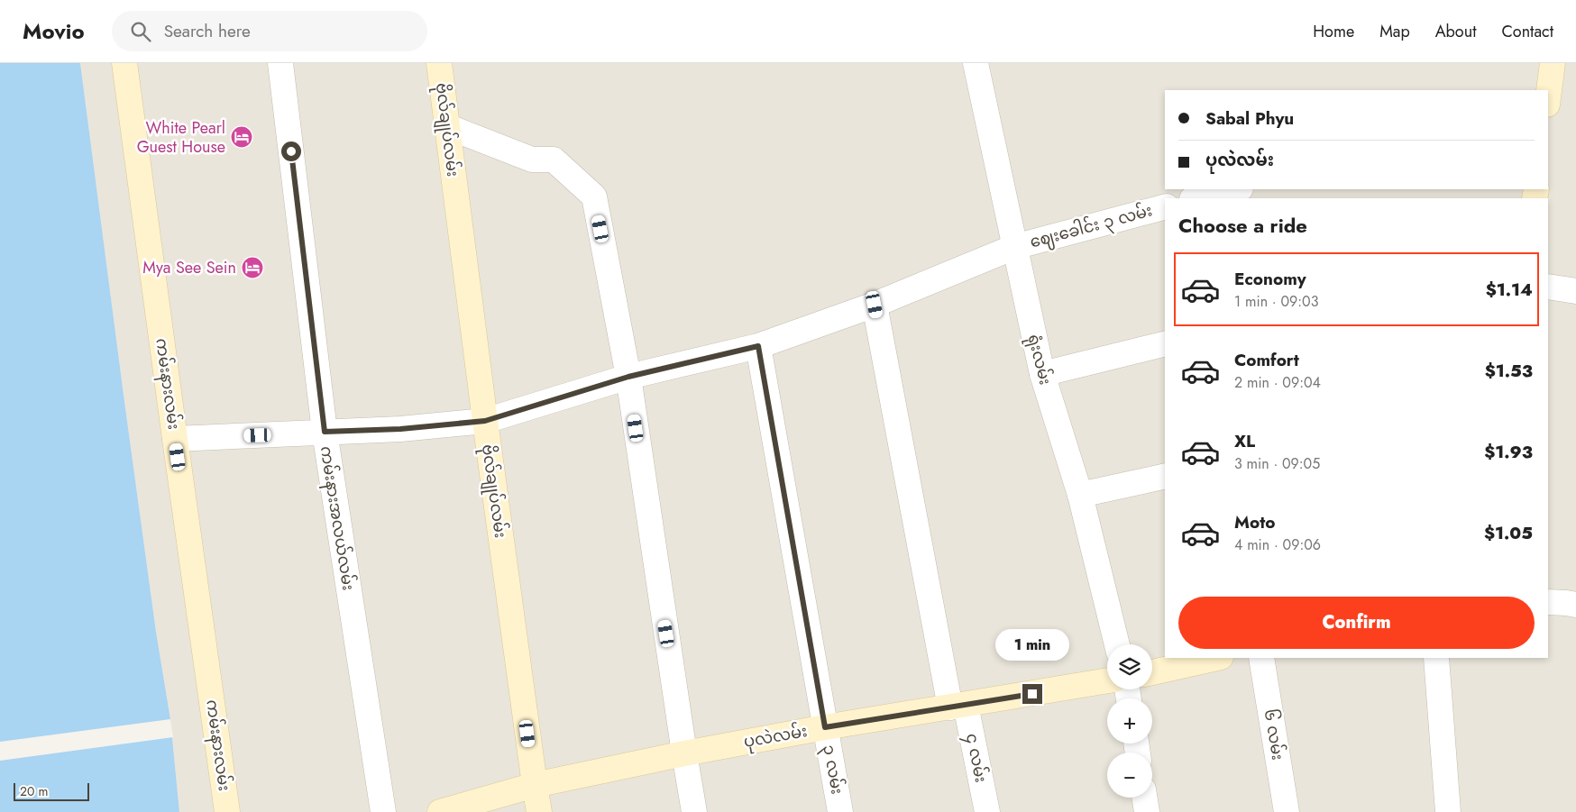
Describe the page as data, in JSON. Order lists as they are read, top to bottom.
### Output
{
  "streets": {
    "main road": ["ဗိုလ်ချုပ်လမ်း", "ကမ်းနားလမ်း", "ပုလဲလမ်း"],
    "street": [
      "ဈေးခေါင်း ၃ လမ်း",
      "ရုံးလမ်း",
      "ကမ်းနားအလယ်လမ်း",
      "၆ လမ်း",
      "၄ လမ်း",
      "၃ လမ်း"
    ]
  },
  "crossings": [
    ["ဗိုလ်ချုပ်လမ်း", "ဈေးခေါင်း ၃ လမ်း"],
    ["ဗိုလ်ချုပ်လမ်း", "ပုလဲလမ်း"],
    ["ဈေးခေါင်း ၃ လမ်း", "ရုံးလမ်း"],
    ["ဈေးခေါင်း ၃ လမ်း", "ကမ်းနားလမ်း"],
    ["ဈေးခေါင်း ၃ လမ်း", "ကမ်းနားအလယ်လမ်း"],
    ["ဈေးခေါင်း ၃ လမ်း", "၄ လမ်း"],
    ["ဈေးခေါင်း ၃ လမ်း", "၃ လမ်း"],
    ["ပုလဲလမ်း", "၄ လမ်း"],
    ["ပုလဲလမ်း", "၃ လမ်း"]
  ],
  "places": {
    "hotel": ["White Pearl Guest House", "Mya See Sein"]
  },
  "scale_bar": "20 m",
  "page": {
    "header": "Movio",
    "search": "Search here",
    "nav": [
      "Home",
      "Map",
      "About",
      "Contact"
    ],
    "banner": ["Sabal Phyu", "ပုလဲလမ်း"],
    "heading": "Choose a ride",
    "list": [
      {
        "name": "Economy",
        "note": "1 min · 09:03",
        "value": "$1.14"
      },
      {
        "name": "Comfort",
        "note": "2 min · 09:04",
        "value": "$1.53"
      },
      {
        "name": "XL",
        "note": "3 min · 09:05",
        "value": "$1.93"
      },
      {
        "name": "Moto",
        "note": "4 min · 09:06",
        "value": "$1.05"
      }
    ],
    "buttons": "Confirm",
    "bubble": "1 min",
    "map_buttons": ["+", "−"],
    "scale": "20 m"
  }
}
